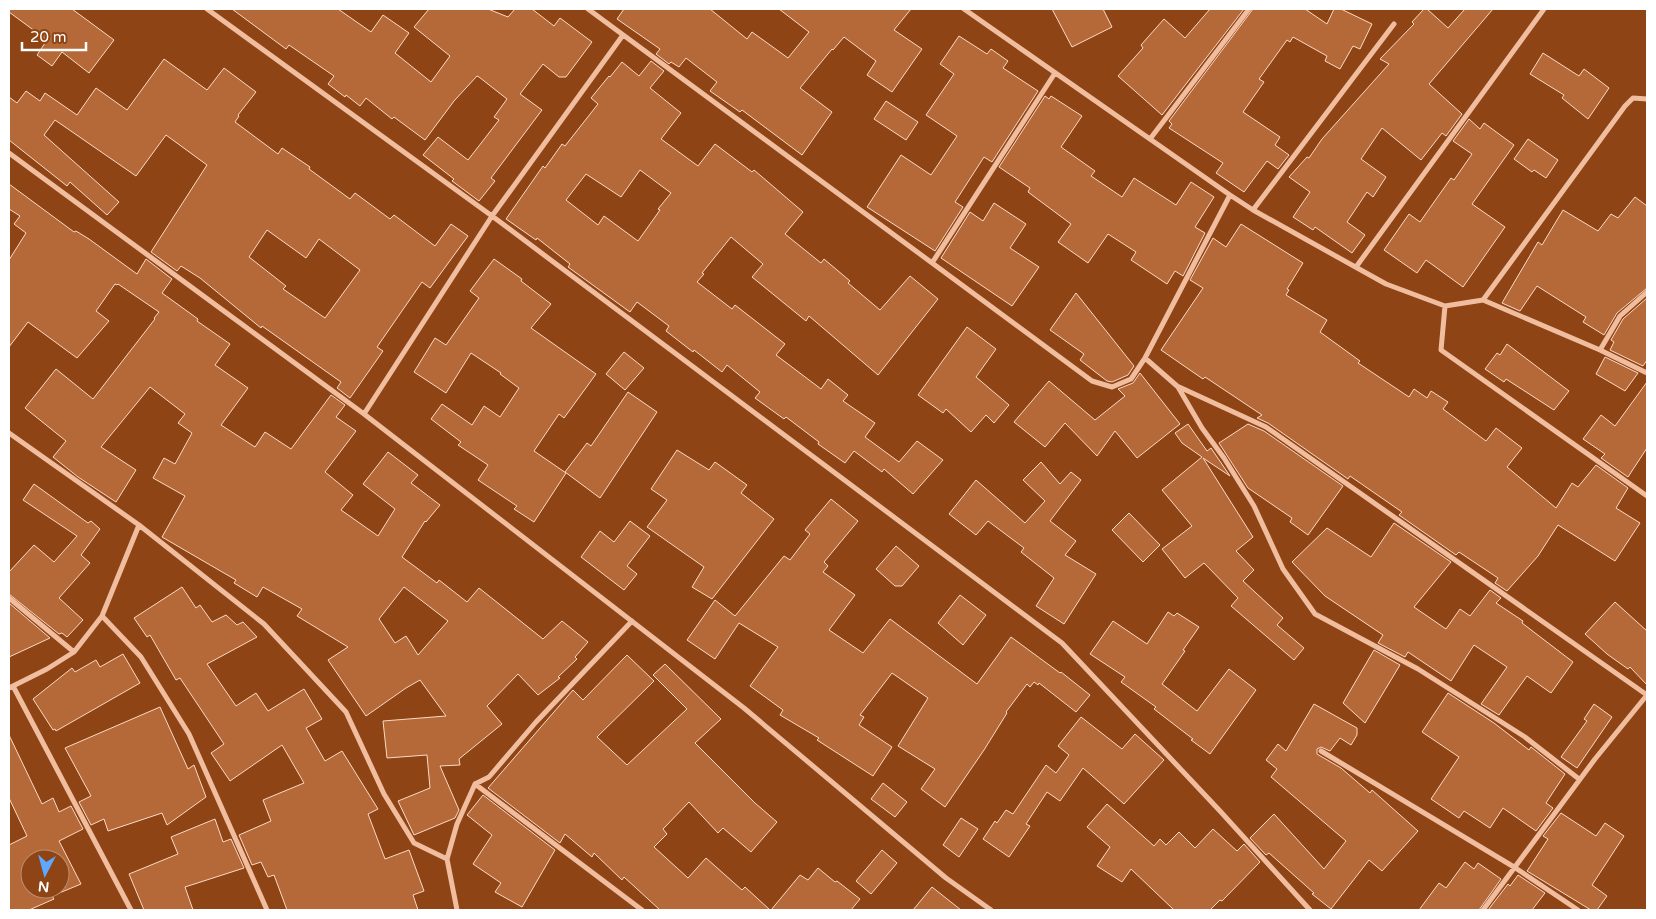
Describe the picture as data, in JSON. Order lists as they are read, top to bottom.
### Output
{
  "scale_bar": "20 m",
  "north": "bottom"
}
